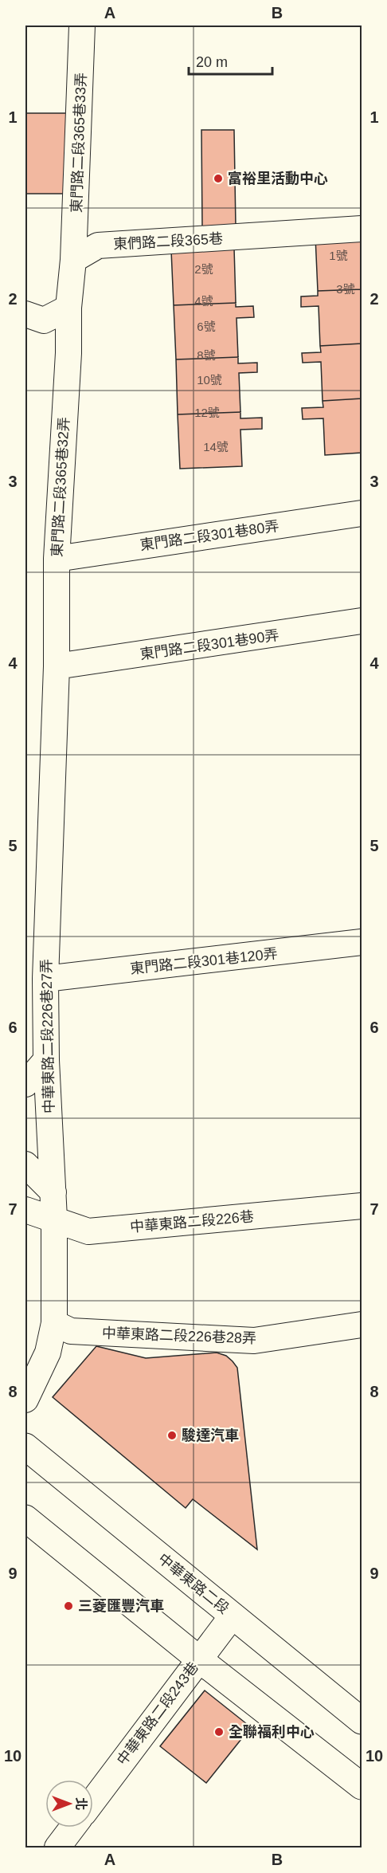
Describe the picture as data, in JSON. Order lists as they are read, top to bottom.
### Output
{
  "streets": {
    "main road": ["中華東路二段"],
    "street": [
      "東門路二段365巷33弄",
      "東們路二段365巷",
      "東門路二段365巷32弄",
      "東門路二段301巷80弄",
      "東門路二段301巷90弄",
      "東門路二段301巷120弄",
      "中華東路二段226巷27弄",
      "中華東路二段226巷",
      "中華東路二段226巷28弄",
      "中華東路二段243巷"
    ]
  },
  "crossings": [
    ["東門路二段365巷33弄", "東們路二段365巷"],
    ["東門路二段365巷32弄", "東門路二段301巷80弄"],
    ["東門路二段365巷32弄", "東門路二段301巷90弄"],
    ["東門路二段365巷32弄", "中華東路二段226巷27弄"],
    ["東門路二段301巷90弄", "中華東路二段226巷27弄"],
    ["東門路二段301巷120弄", "中華東路二段226巷27弄"],
    ["中華東路二段226巷27弄", "中華東路二段226巷"],
    ["中華東路二段226巷27弄", "中華東路二段226巷28弄"],
    ["中華東路二段", "中華東路二段243巷"]
  ],
  "places": [
    "富裕里活動中心",
    "駿達汽車",
    "三菱匯豐汽車",
    "全聯福利中心"
  ],
  "house_numbers": [
    "1號",
    "2號",
    "3號",
    "4號",
    "6號",
    "8號",
    "10號",
    "12號",
    "14號"
  ],
  "scale_bar": "20 m",
  "north": "right",
  "grid": {
    "columns": ["A", "B"],
    "rows": [
      "1",
      "2",
      "3",
      "4",
      "5",
      "6",
      "7",
      "8",
      "9",
      "10"
    ]
  }
}
